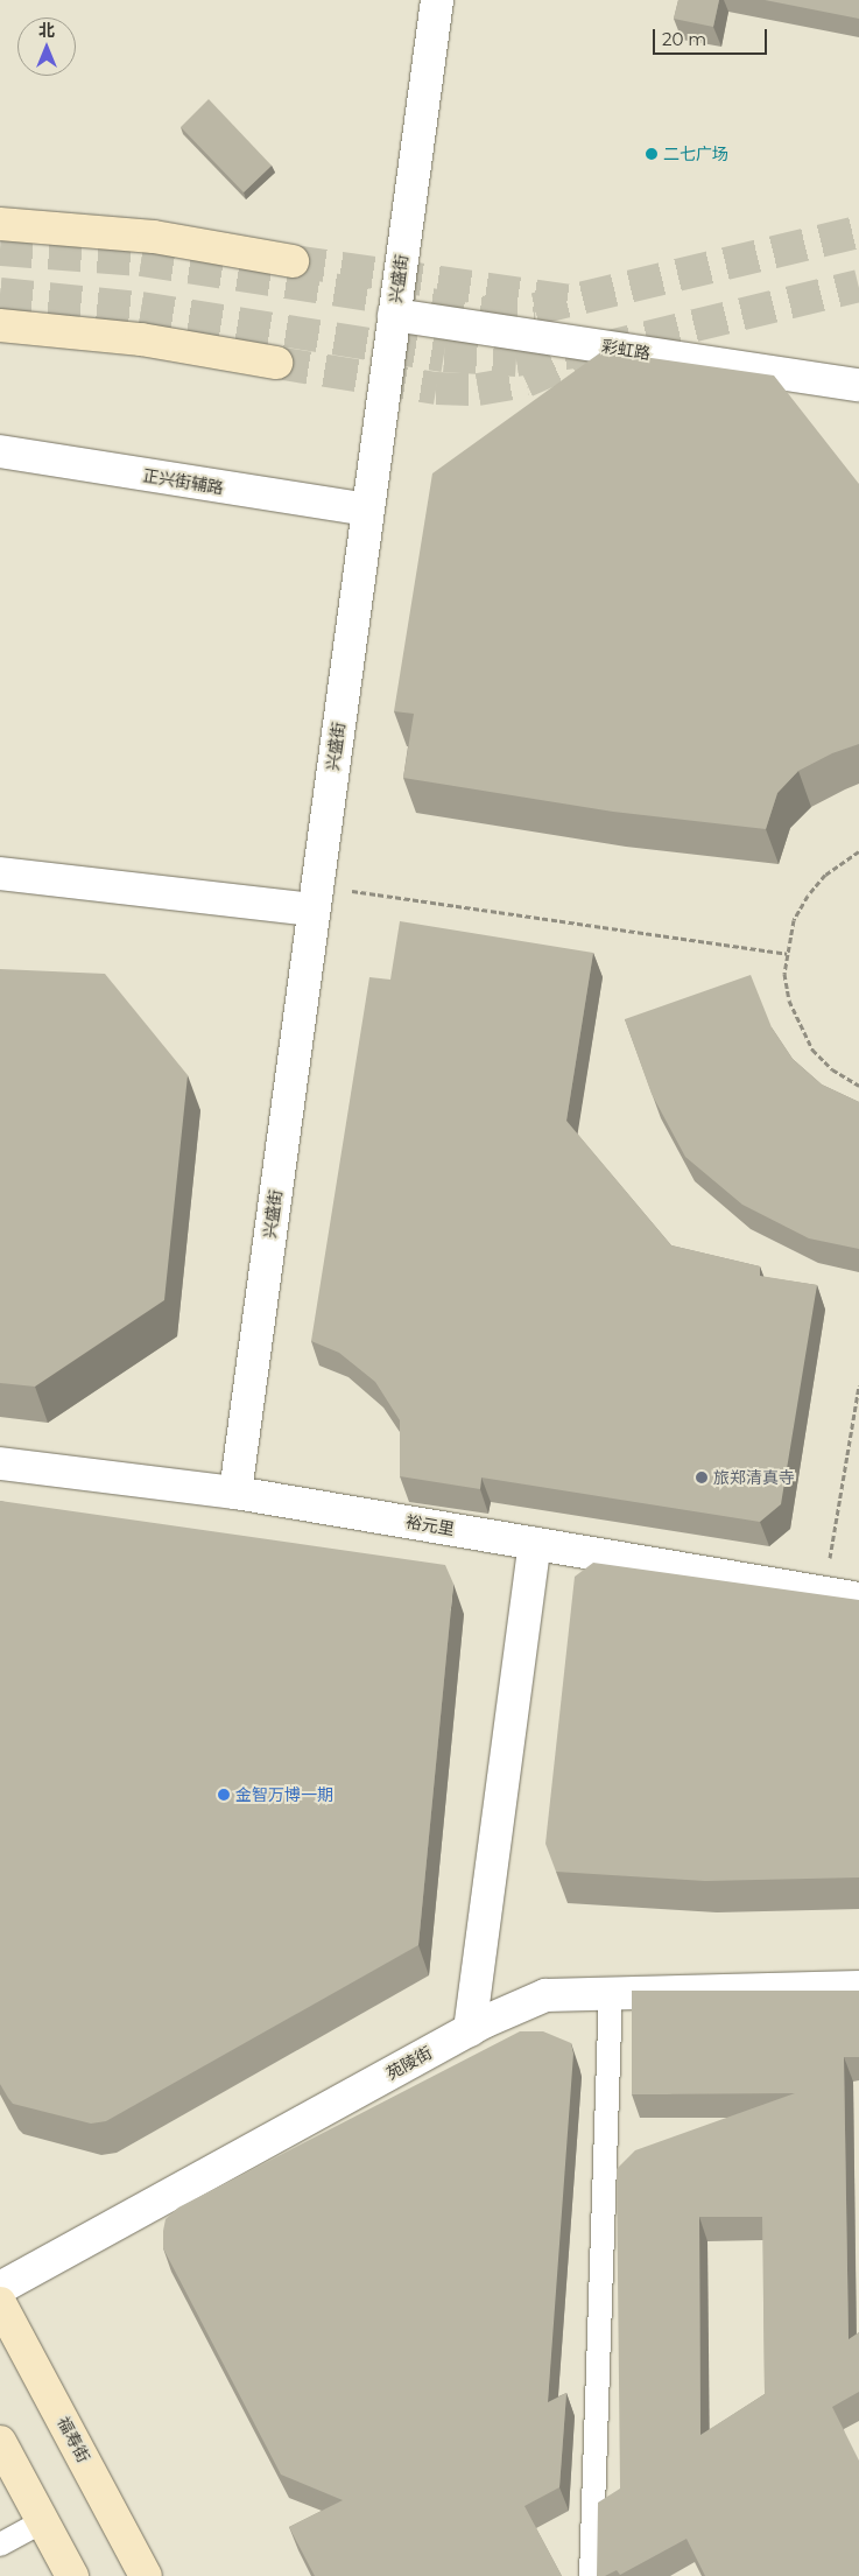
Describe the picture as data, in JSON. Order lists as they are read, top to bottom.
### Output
{
  "streets": {
    "street": [
      "兴盛街",
      "彩虹路",
      "正兴街辅路",
      "裕元里",
      "苑陵街",
      "福寿街"
    ]
  },
  "crossings": [
    ["兴盛街", "彩虹路"],
    ["兴盛街", "正兴街辅路"],
    ["兴盛街", "裕元里"]
  ],
  "places": ["二七广场", "旅郑清真寺", "金智万博一期"],
  "scale_bar": "20 m",
  "north": "top"
}
